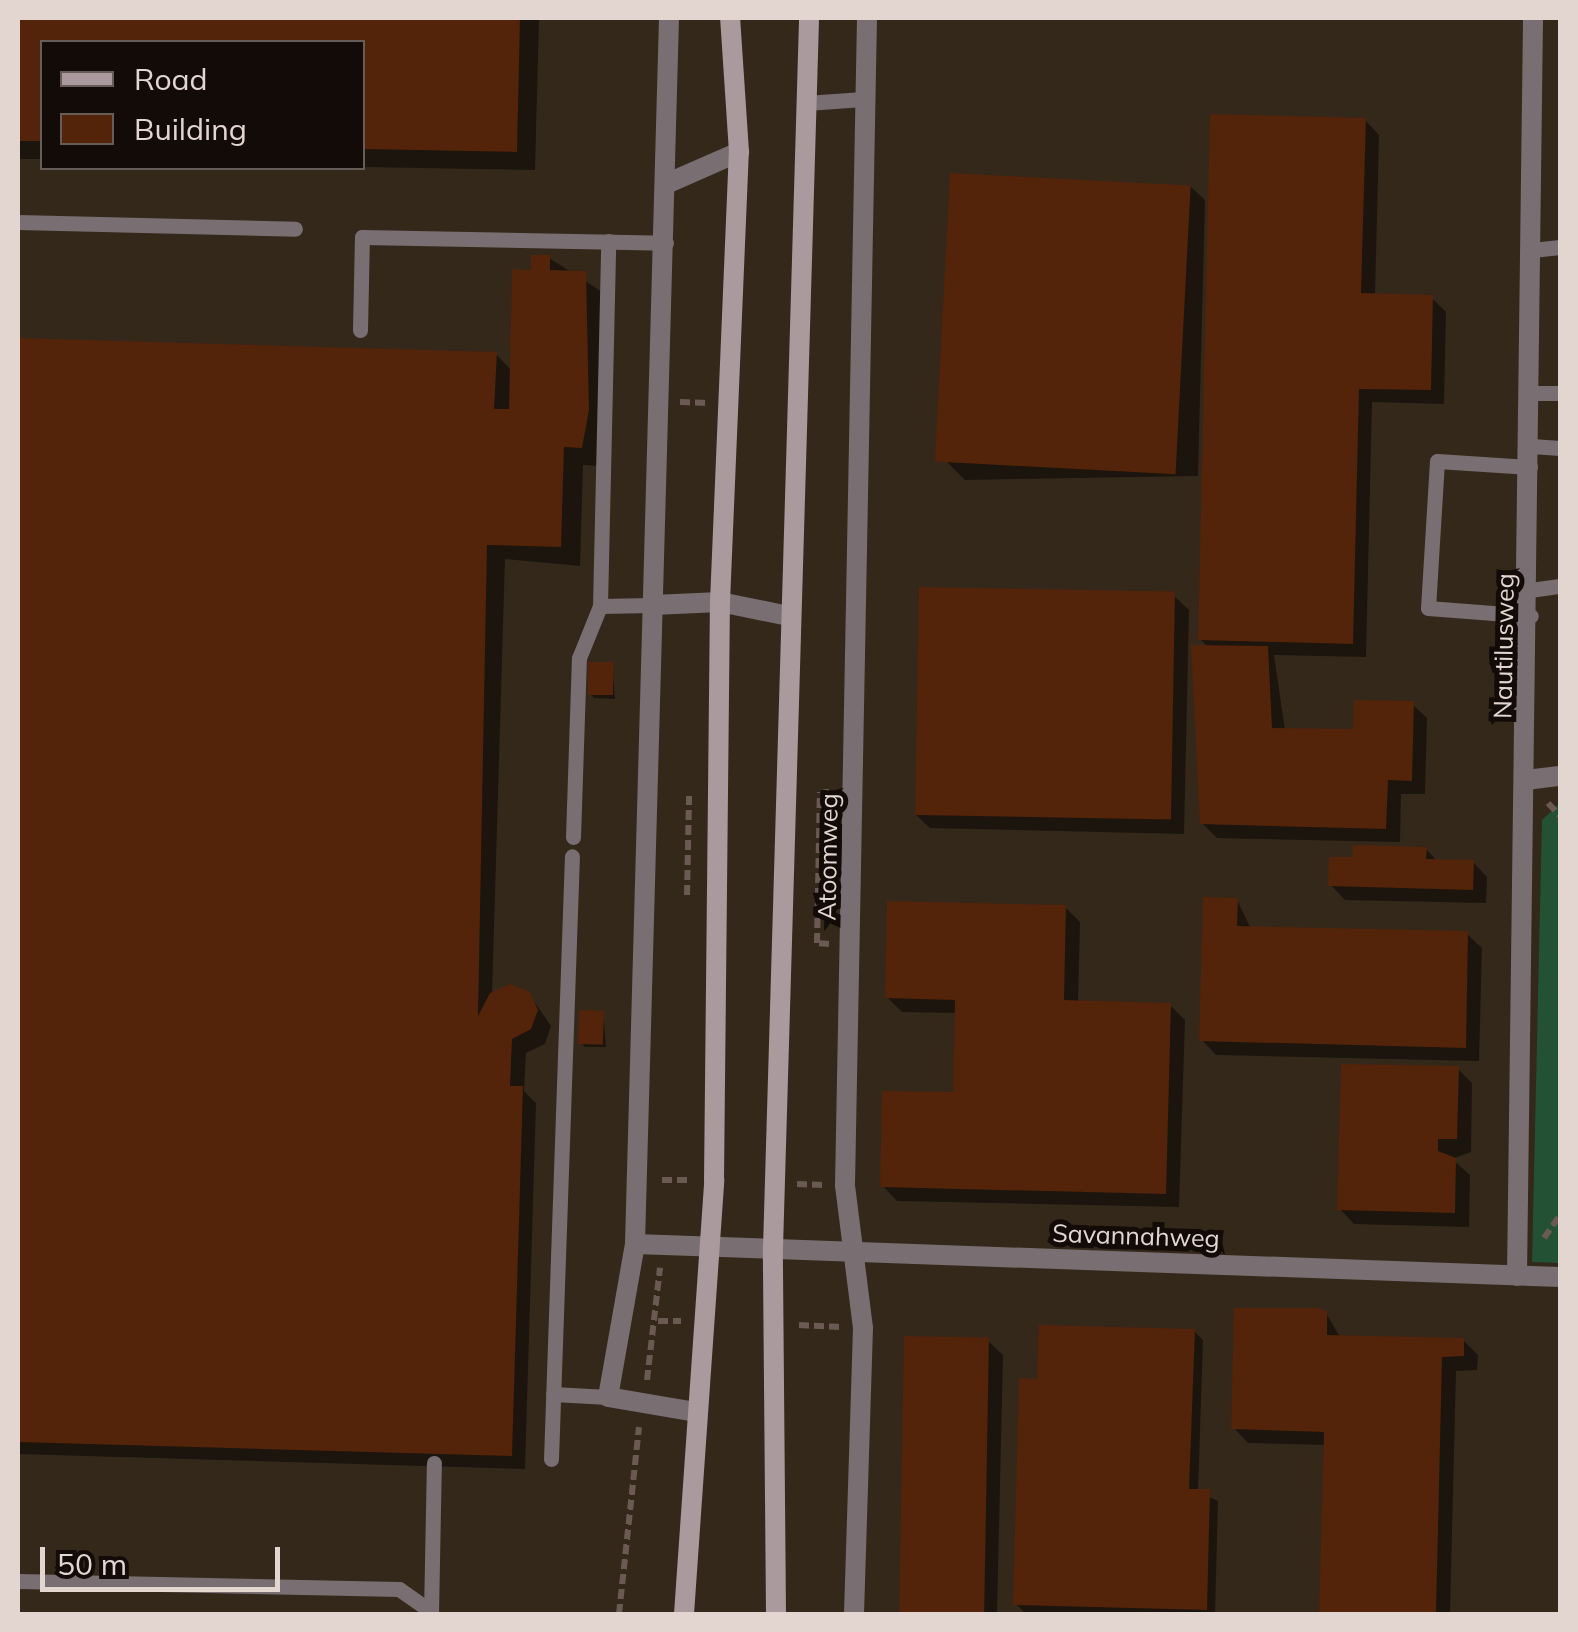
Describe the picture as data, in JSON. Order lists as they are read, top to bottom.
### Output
{
  "streets": {
    "main road": ["Atoomweg"],
    "street": ["Nautilusweg", "Savannahweg"]
  },
  "crossings": [
    ["Nautilusweg", "Savannahweg"],
    ["Atoomweg", "Savannahweg"]
  ],
  "legend": ["Road", "Building"],
  "scale_bar": "50 m"
}
